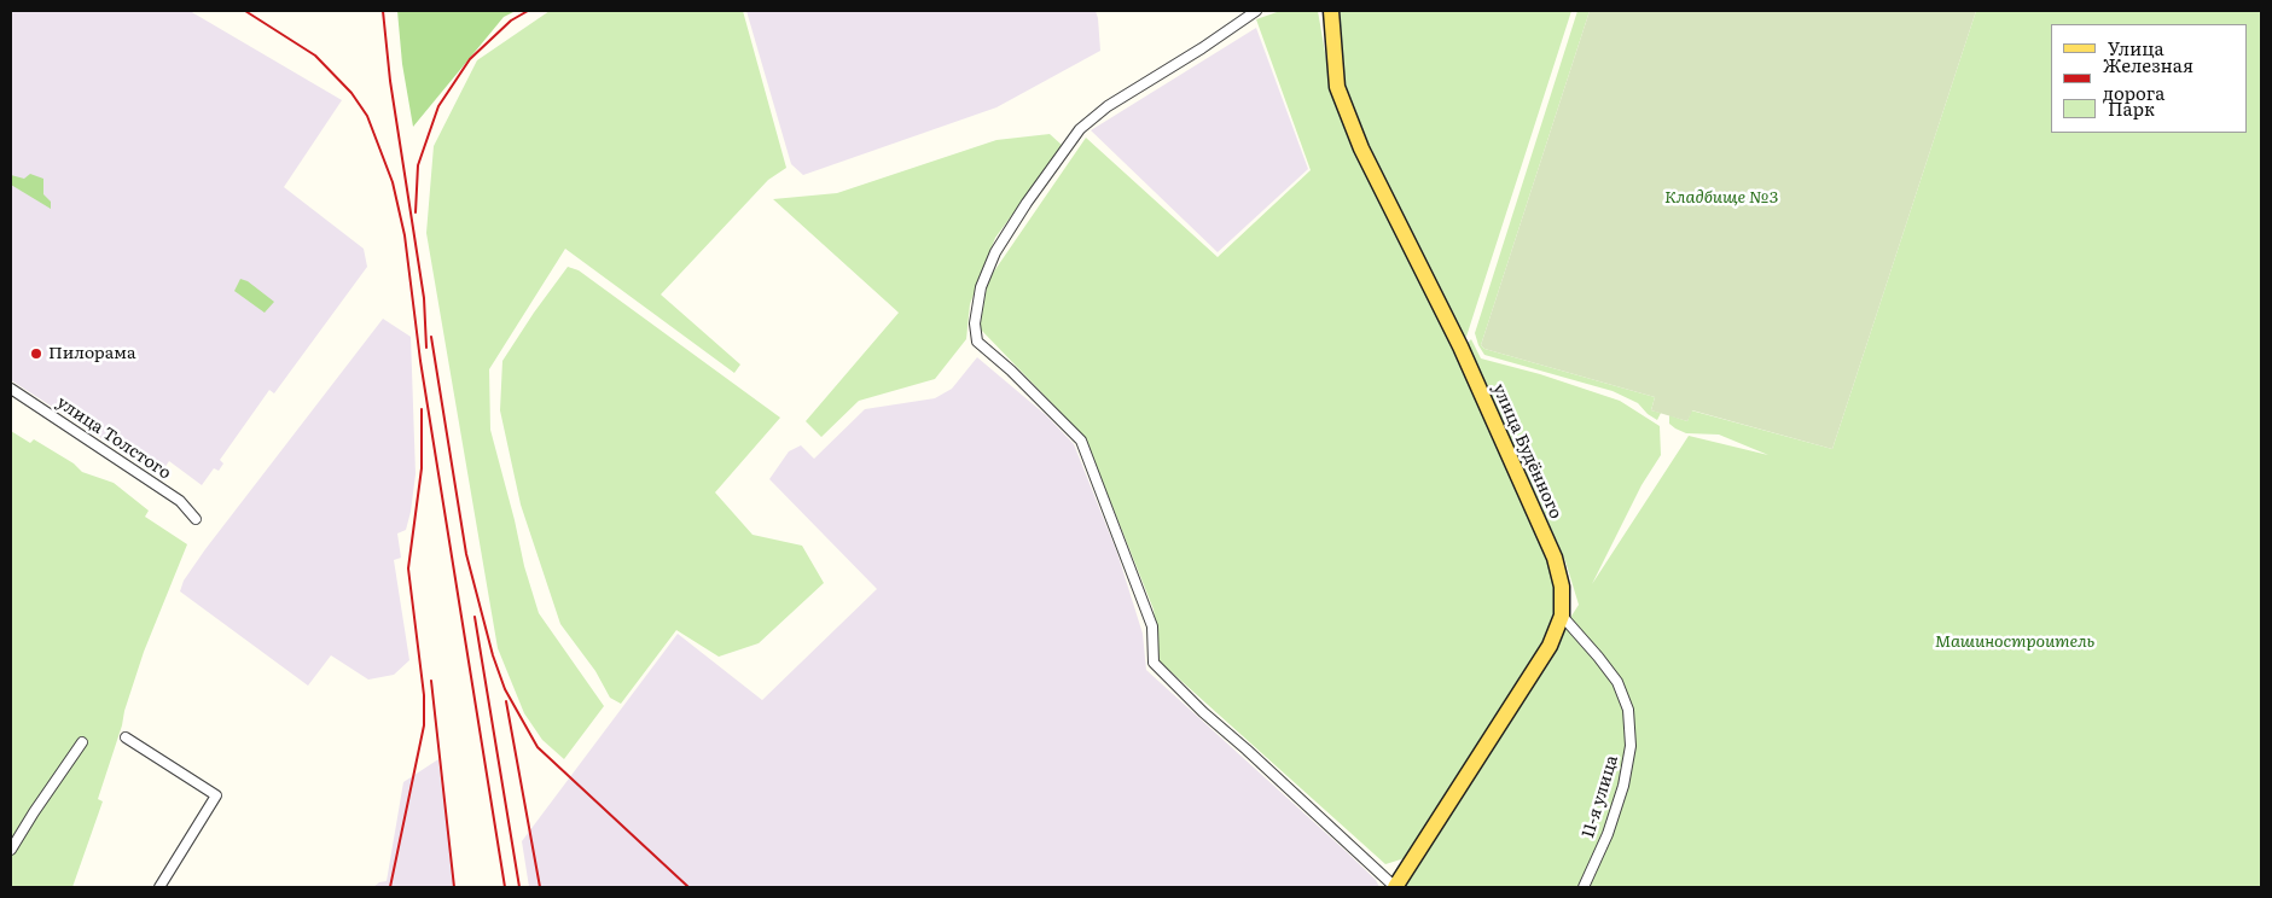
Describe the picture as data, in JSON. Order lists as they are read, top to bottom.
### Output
{
  "streets": {
    "main road": ["улица Будённого"],
    "street": ["улица Толстого", "11-я улица"]
  },
  "crossings": [
    ["улица Будённого", "11-я улица"]
  ],
  "parks": ["Кладбище №3", "Машиностроитель"],
  "places": ["Пилорама"],
  "legend": ["Улица", "Железная дорога", "Парк"]
}
